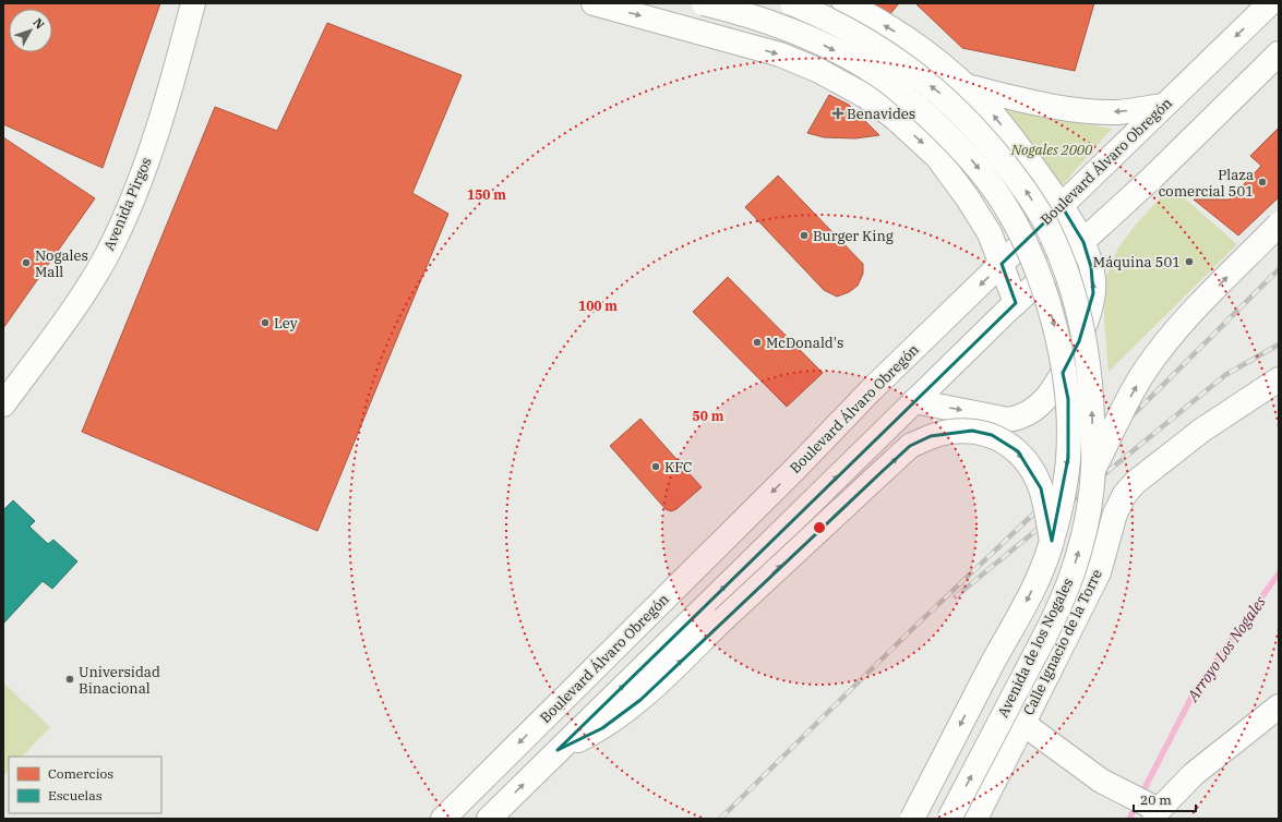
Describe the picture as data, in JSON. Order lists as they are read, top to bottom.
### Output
{
  "streets": {
    "main road": [
      "Boulevard Álvaro Obregón",
      "Avenida Pirgos",
      "Calle Ignacio de la Torre",
      "Avenida de los Nogales"
    ]
  },
  "water": ["Arroyo Los Nogales"],
  "parks": ["Nogales 2000"],
  "places": {
    "health": ["Benavides"],
    "other": [
      "Plaza comercial 501",
      "Burger King",
      "Máquina 501",
      "Nogales Mall",
      "Ley",
      "McDonald's",
      "KFC",
      "Universidad Binacional"
    ]
  },
  "legend": ["Comercios", "Escuelas"],
  "scale_bar": "20 m",
  "north": "top right",
  "rings": ["150 m", "100 m", "50 m"]
}
